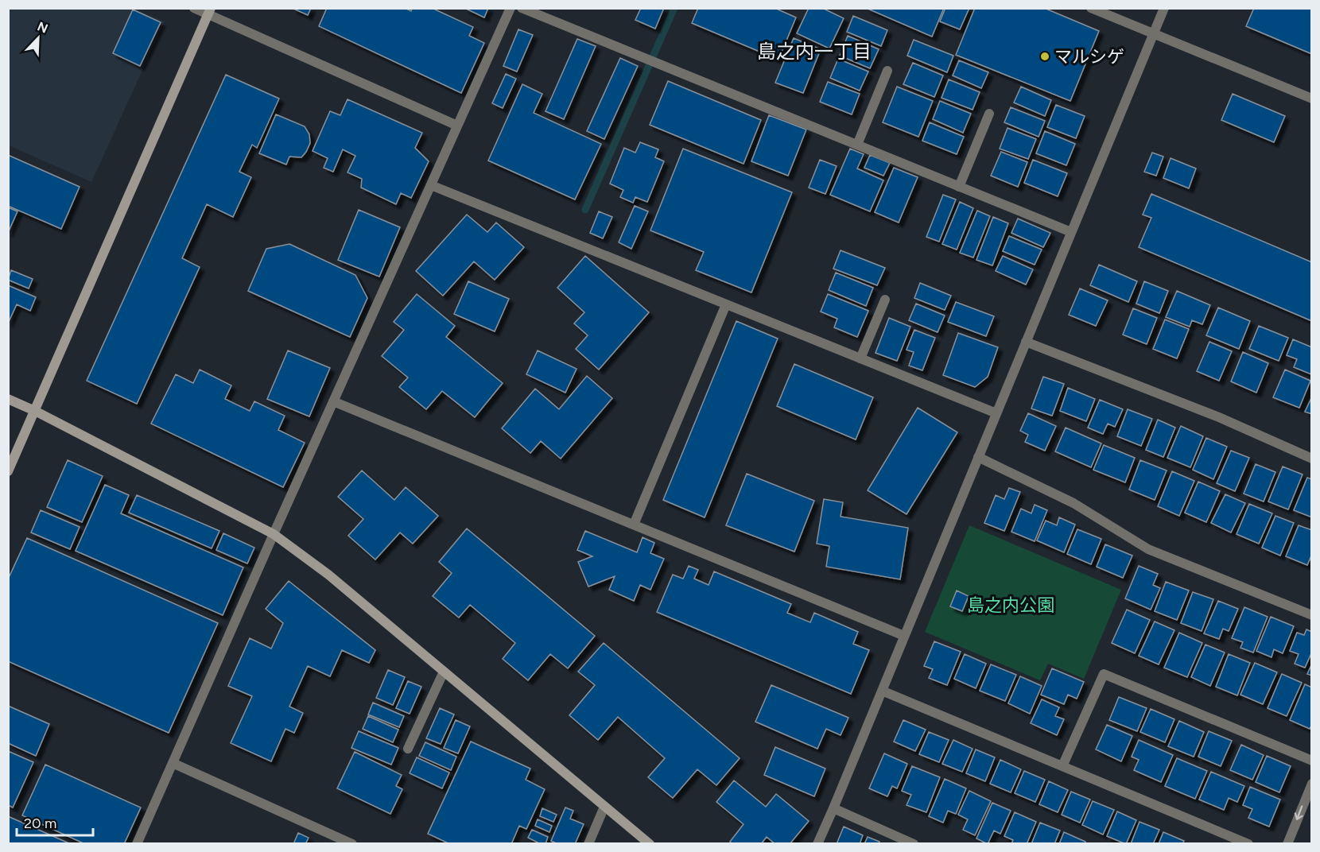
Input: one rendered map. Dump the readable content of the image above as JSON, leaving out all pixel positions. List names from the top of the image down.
{
  "districts": ["島之内一丁目"],
  "parks": ["島之内公園"],
  "places": ["マルシゲ"],
  "scale_bar": "20 m",
  "north": "top right"
}
